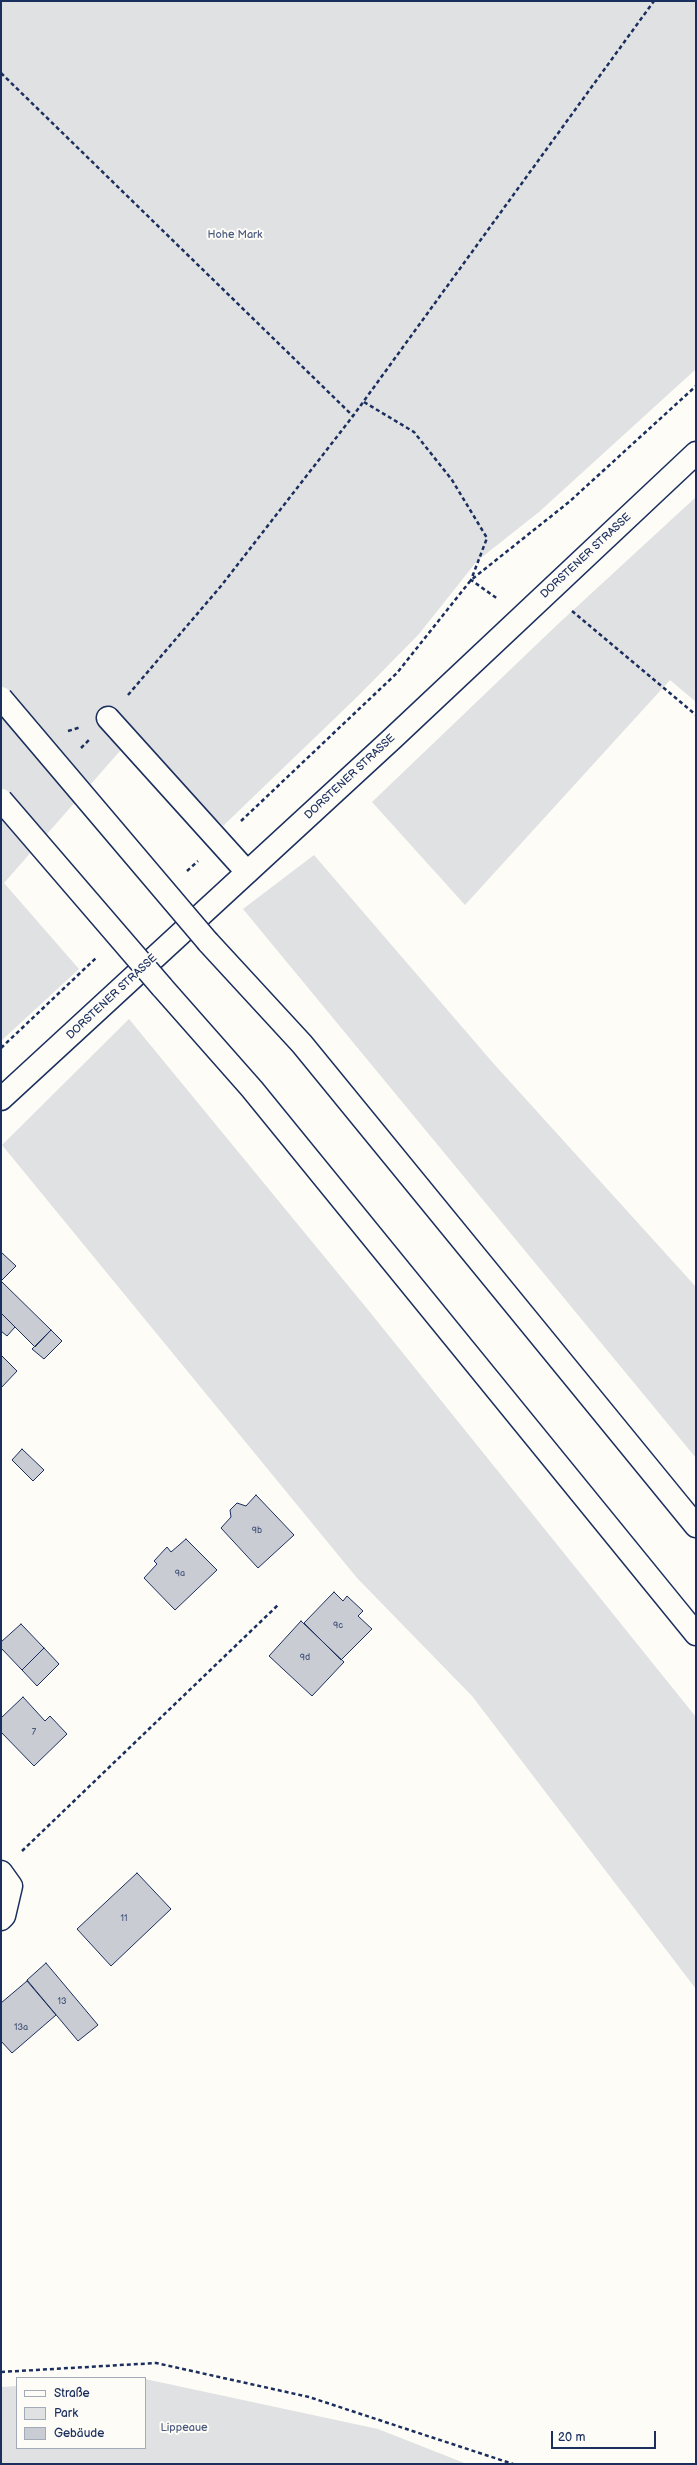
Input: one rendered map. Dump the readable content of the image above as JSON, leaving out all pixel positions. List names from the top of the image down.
{
  "streets": {
    "main road": ["DORSTENER STRASSE"]
  },
  "parks": ["Hohe Mark", "Lippeaue"],
  "house_numbers": [
    "9b",
    "9a",
    "9c",
    "9d",
    "7",
    "11",
    "13",
    "13a"
  ],
  "legend": ["Straße", "Park", "Gebäude"],
  "scale_bar": "20 m"
}
